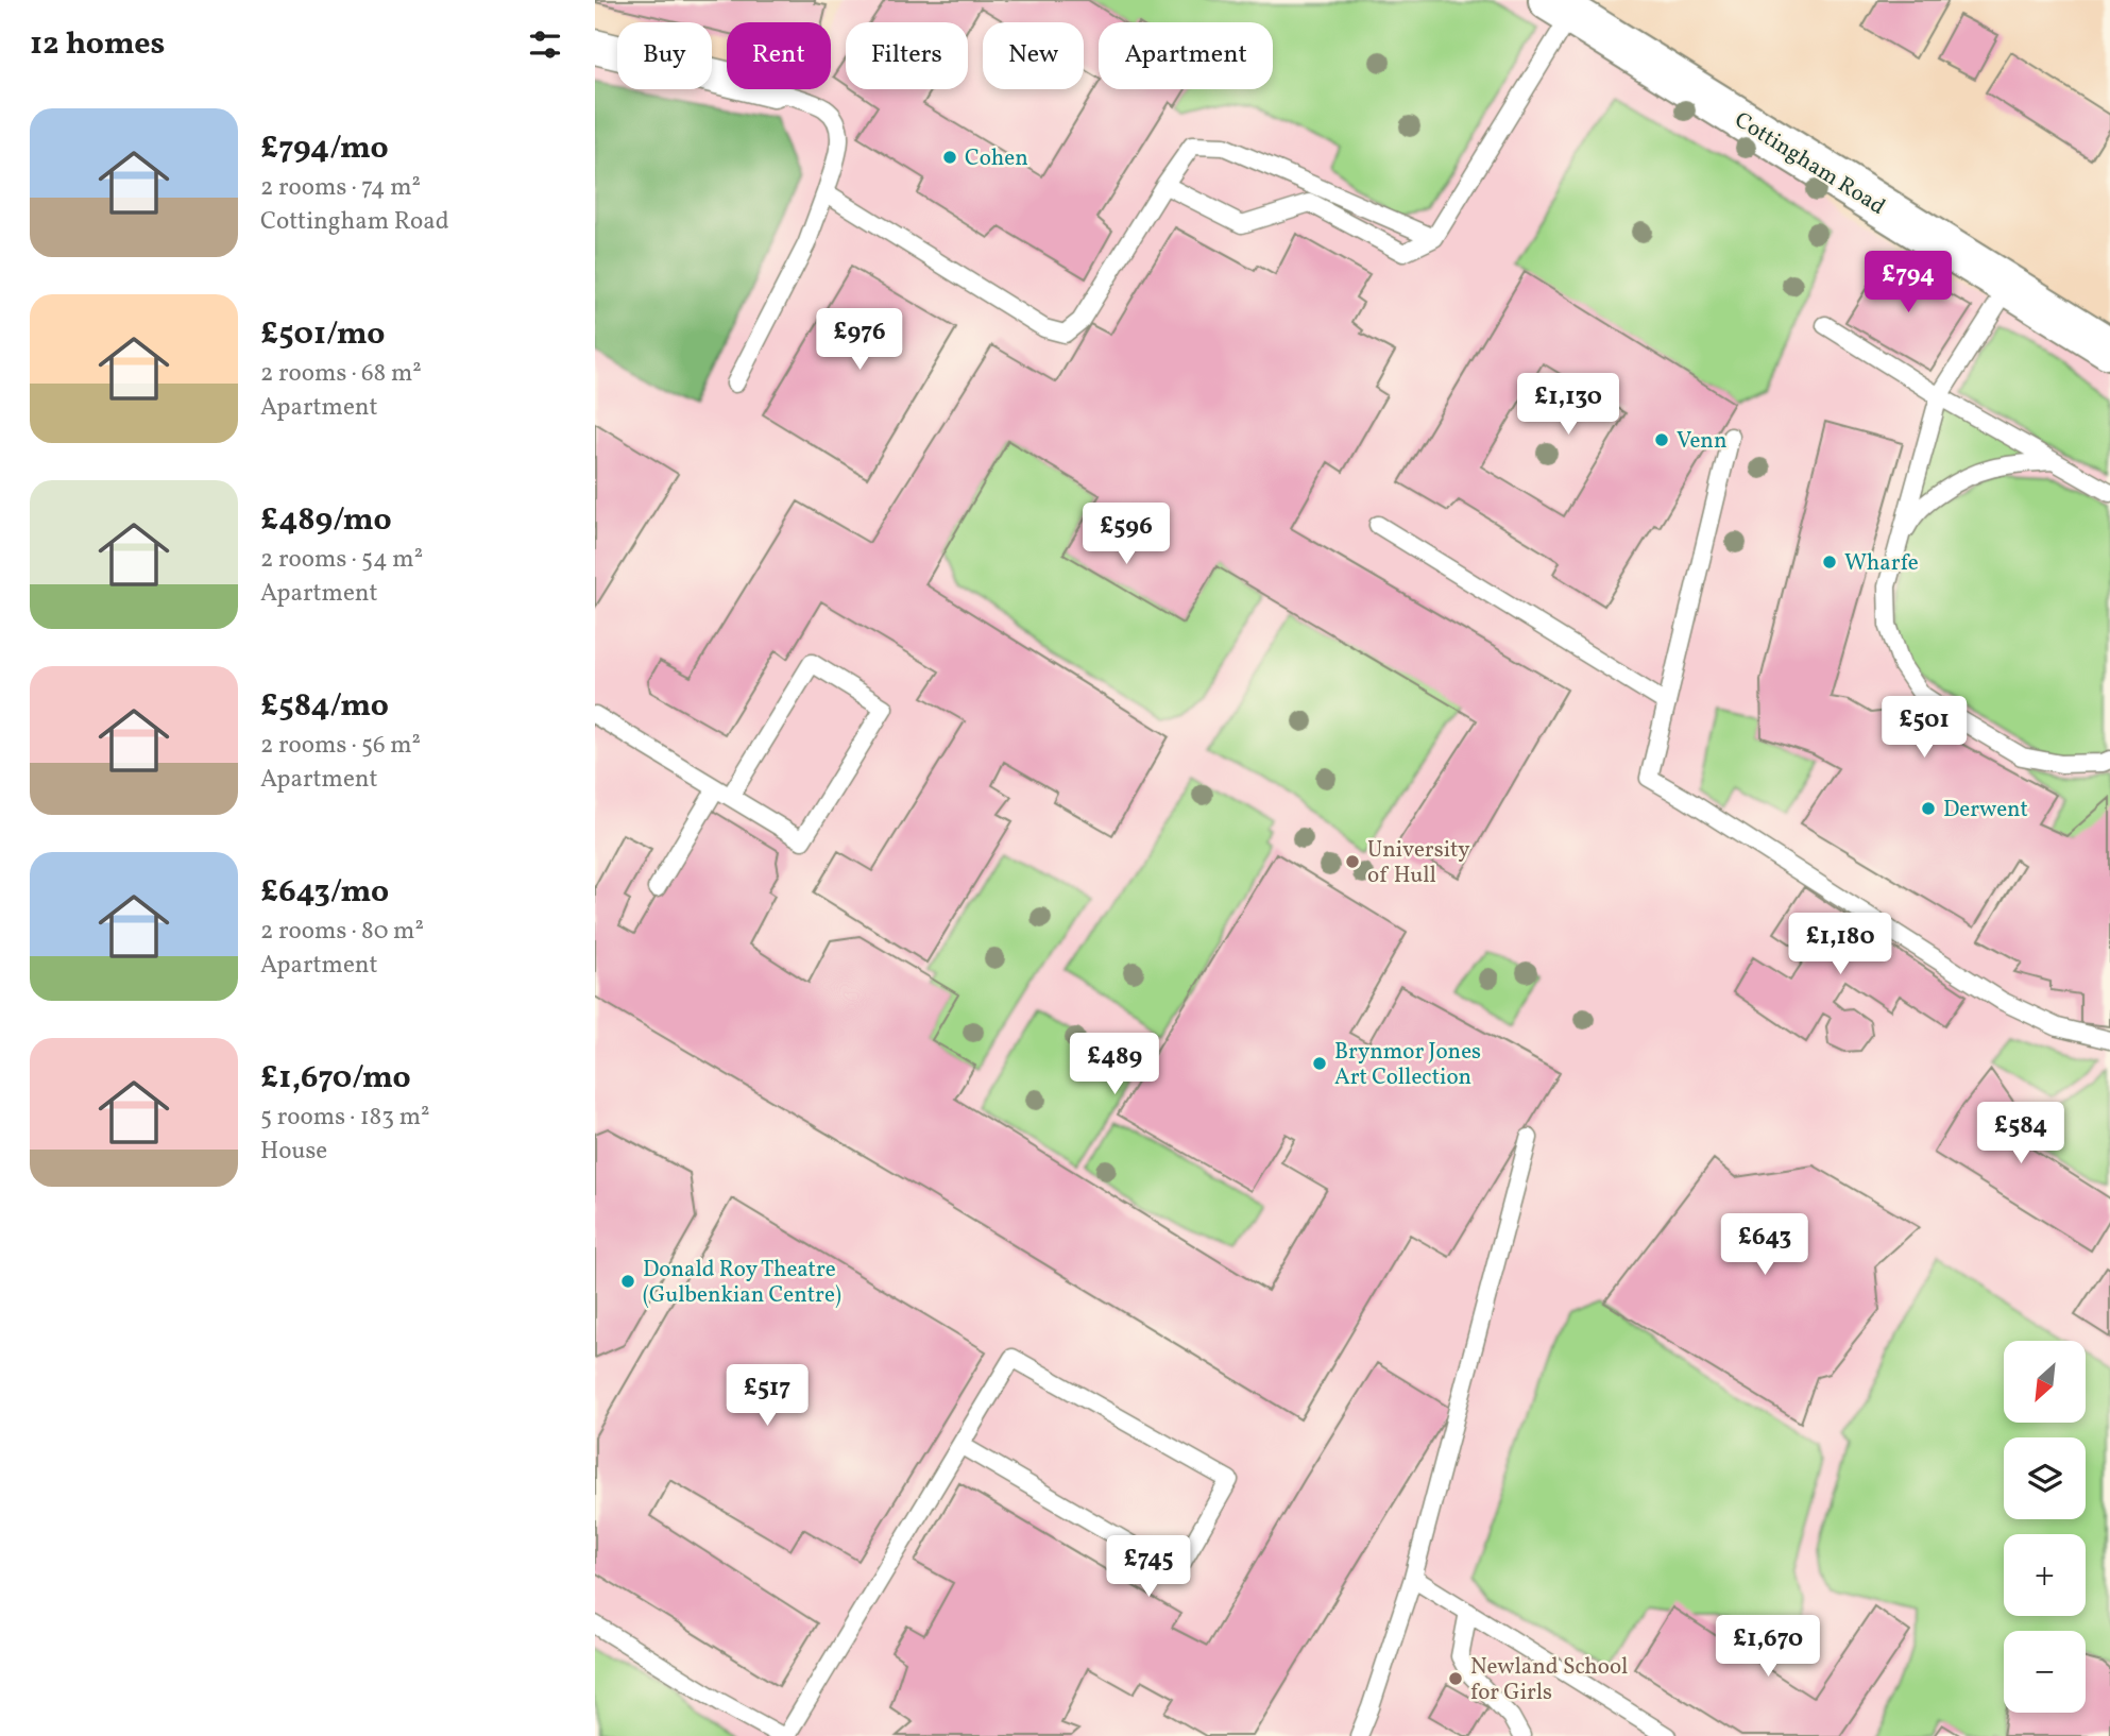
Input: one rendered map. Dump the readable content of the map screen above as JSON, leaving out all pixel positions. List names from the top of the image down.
{
  "streets": {
    "main road": ["Cottingham Road"]
  },
  "places": [
    "Cohen",
    "Venn",
    "Wharfe",
    "Derwent",
    "University of Hull",
    "Brynmor Jones Art Collection",
    "Donald Roy Theatre (Gulbenkian Centre)",
    "Newland School for Girls"
  ],
  "north": "bottom left",
  "page": {
    "heading": "12 homes",
    "chip": [
      "Buy",
      "Rent",
      "Filters",
      "New",
      "Apartment"
    ],
    "list": [
      {
        "name": "£794/mo",
        "note": "2 rooms · 74 m² · Cottingham Road"
      },
      {
        "name": "£501/mo",
        "note": "2 rooms · 68 m² · Apartment"
      },
      {
        "name": "£489/mo",
        "note": "2 rooms · 54 m² · Apartment"
      },
      {
        "name": "£584/mo",
        "note": "2 rooms · 56 m² · Apartment"
      },
      {
        "name": "£643/mo",
        "note": "2 rooms · 80 m² · Apartment"
      },
      {
        "name": "£1,670/mo",
        "note": "5 rooms · 183 m² · House"
      }
    ],
    "price": [
      "£794",
      "£976",
      "£1,130",
      "£596",
      "£501",
      "£1,180",
      "£489",
      "£584",
      "£643",
      "£517",
      "£745",
      "£1,670"
    ],
    "map_buttons": ["+", "−"]
  }
}
